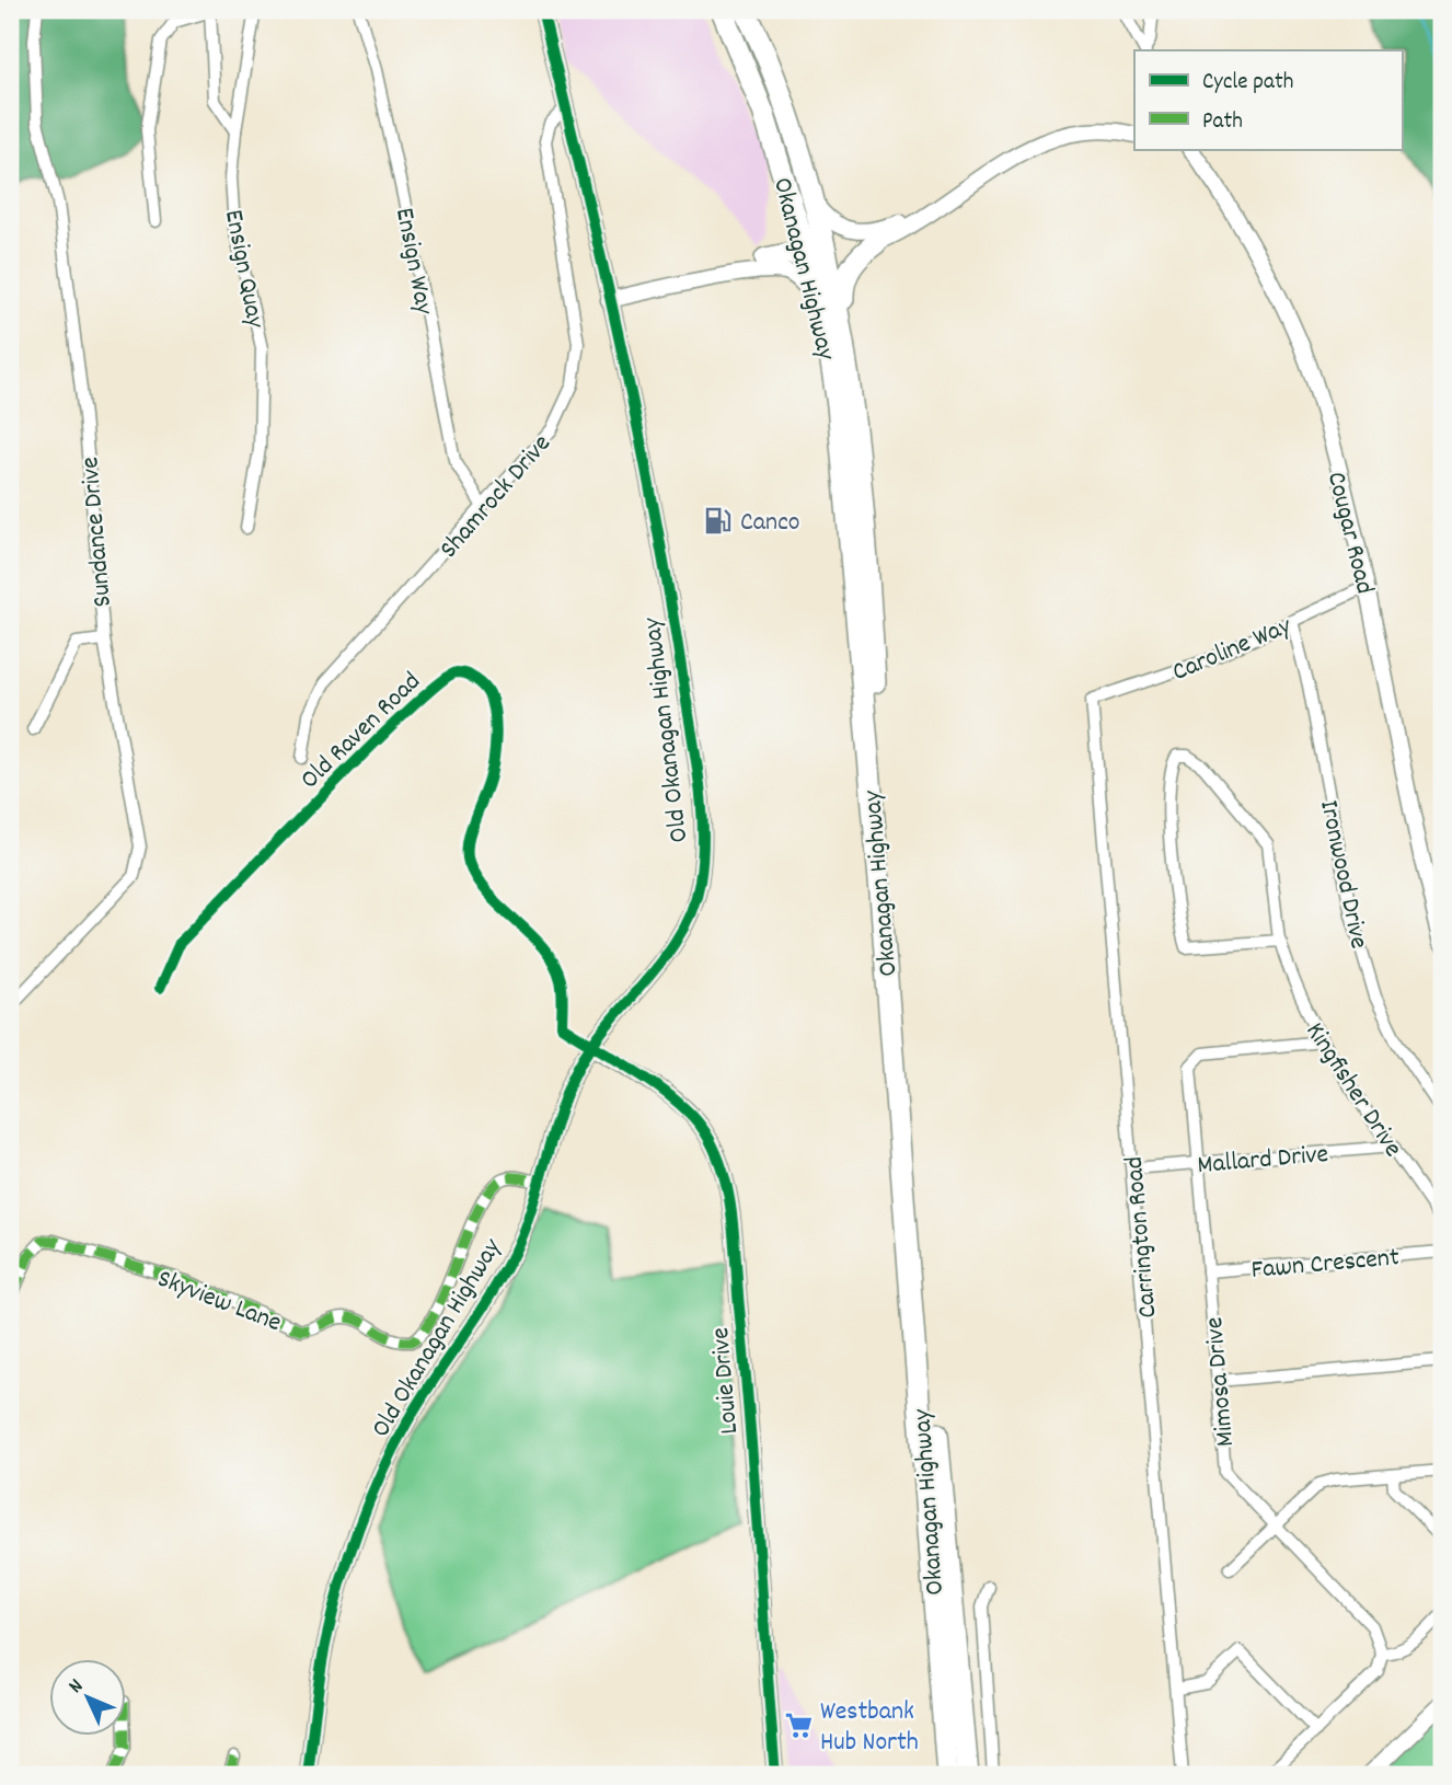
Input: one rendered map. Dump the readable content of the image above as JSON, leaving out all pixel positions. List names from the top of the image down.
{
  "streets": {
    "highway": ["Okanagan Highway"],
    "street": [
      "Ensign Way",
      "Ensign Quay",
      "Shamrock Drive",
      "Sundance Drive",
      "Cougar Road",
      "Caroline Way",
      "Old Raven Road",
      "Old Okanagan Highway",
      "Ironwood Drive",
      "Kingfisher Drive",
      "Mallard Drive",
      "Carrington Road",
      "Fawn Crescent",
      "Skyview Lane",
      "Louie Drive",
      "Mimosa Drive"
    ]
  },
  "crossings": [
    ["Ensign Way", "Shamrock Drive"],
    ["Shamrock Drive", "Old Okanagan Highway"],
    ["Cougar Road", "Caroline Way"],
    ["Caroline Way", "Ironwood Drive"],
    ["Caroline Way", "Carrington Road"],
    ["Old Raven Road", "Old Okanagan Highway"],
    ["Old Raven Road", "Louie Drive"],
    ["Old Okanagan Highway", "Skyview Lane"],
    ["Old Okanagan Highway", "Louie Drive"],
    ["Kingfisher Drive", "Mallard Drive"],
    ["Kingfisher Drive", "Mimosa Drive"],
    ["Mallard Drive", "Carrington Road"],
    ["Mallard Drive", "Mimosa Drive"],
    ["Fawn Crescent", "Mimosa Drive"]
  ],
  "places": {
    "fuel station": ["Canco"],
    "supermarket": ["Westbank Hub North"]
  },
  "legend": ["Cycle path", "Path"],
  "north": "top left"
}
